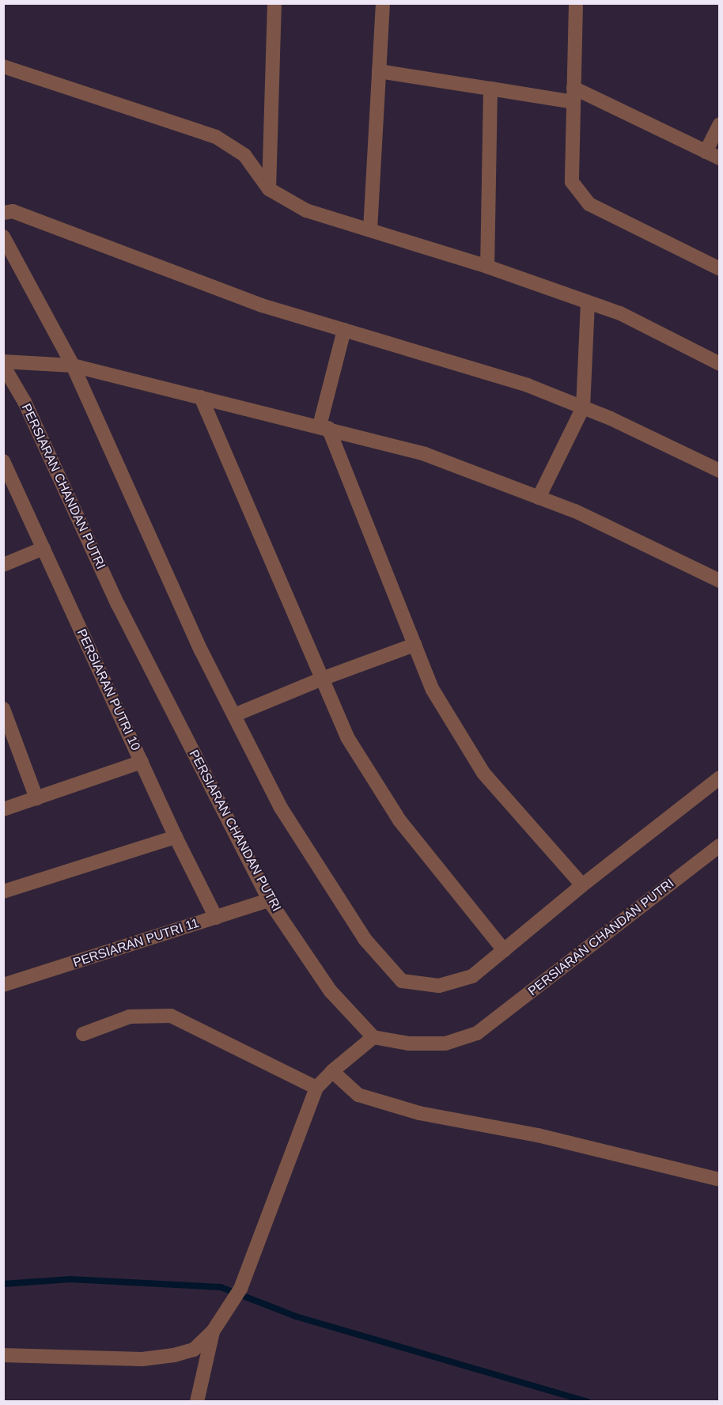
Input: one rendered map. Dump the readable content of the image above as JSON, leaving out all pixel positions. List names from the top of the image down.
{
  "streets": {
    "street": ["PERSIARAN CHANDAN PUTRI", "PERSIARAN PUTRI 10", "PERSIARAN PUTRI 11"]
  },
  "crossings": [
    ["PERSIARAN CHANDAN PUTRI", "PERSIARAN PUTRI 11"],
    ["PERSIARAN PUTRI 10", "PERSIARAN PUTRI 11"]
  ]
}
